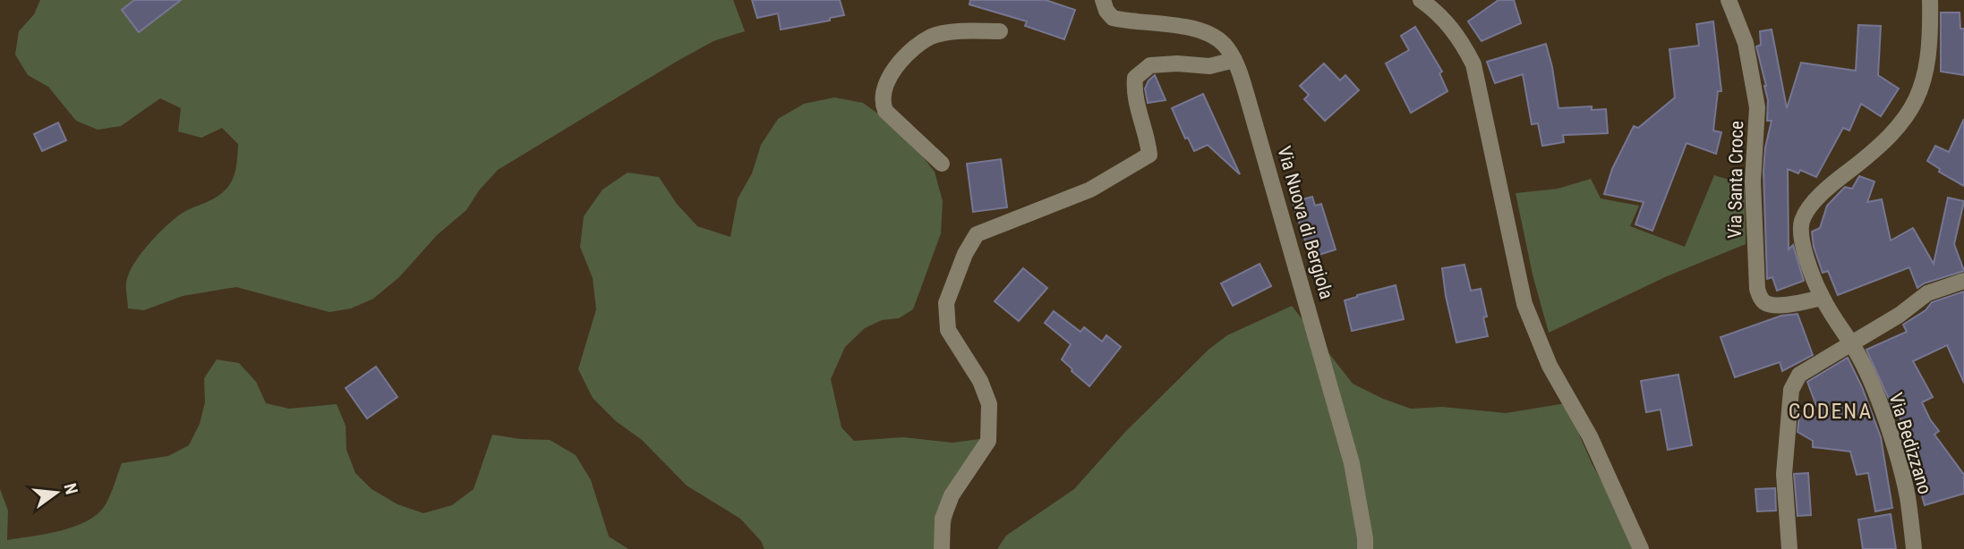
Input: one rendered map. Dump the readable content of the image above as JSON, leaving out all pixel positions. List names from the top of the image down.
{
  "streets": {
    "street": ["Via Santa Croce", "Via Nuova di Bergiola", "Via Bedizzano"]
  },
  "crossings": [
    ["Via Santa Croce", "Via Bedizzano"]
  ],
  "districts": ["CODENA"],
  "north": "right"
}
